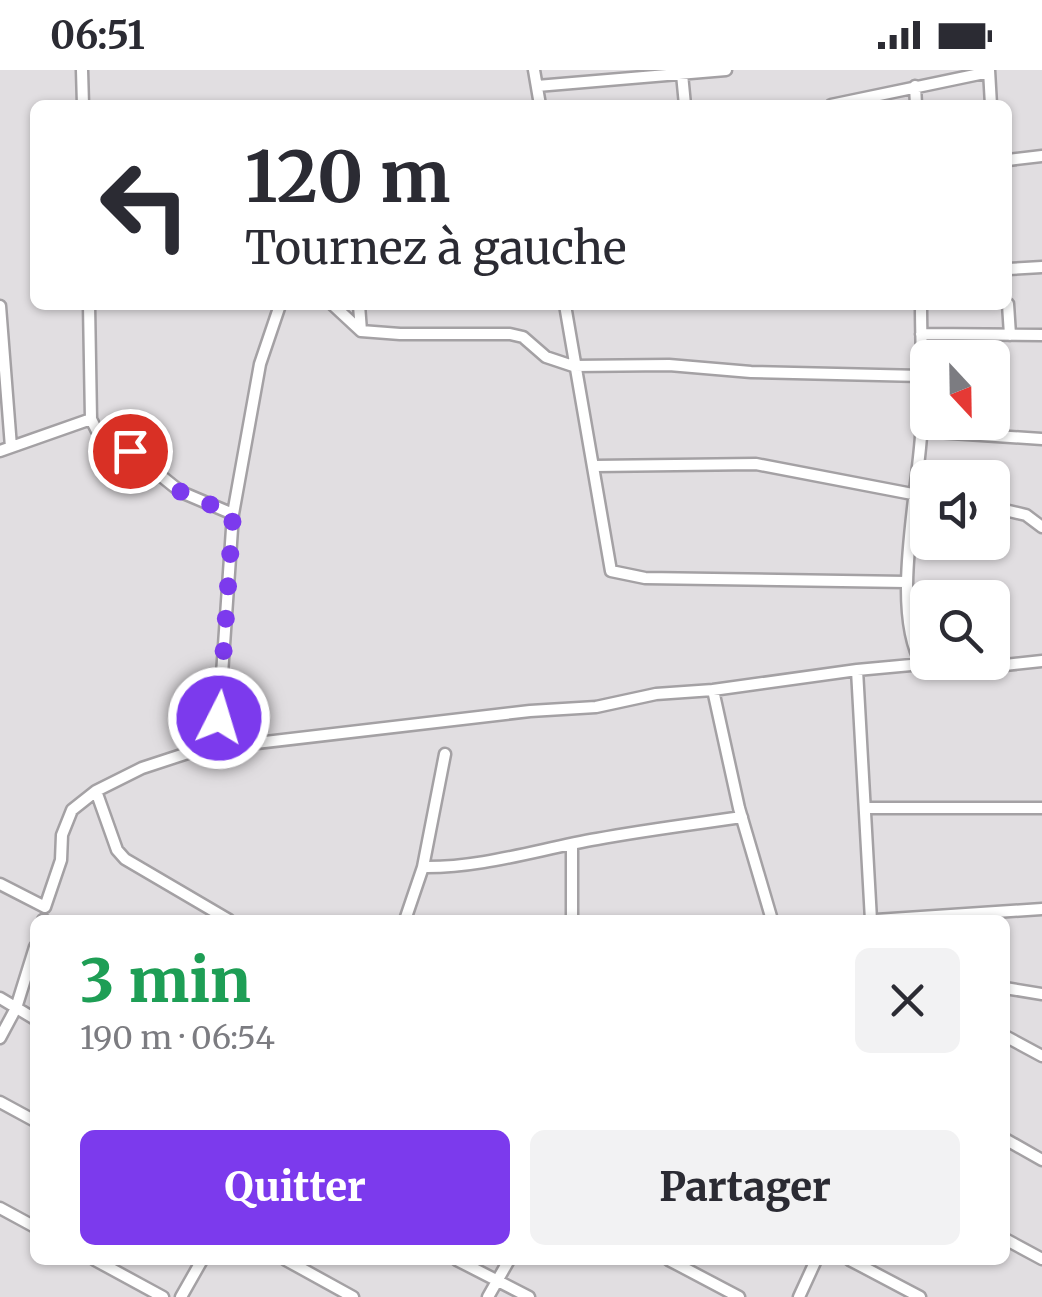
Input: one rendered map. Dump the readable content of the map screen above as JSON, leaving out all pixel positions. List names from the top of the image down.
{
  "north": "bottom",
  "page": {
    "status": "06:51",
    "turn": ["120 m", "Tournez à gauche"],
    "heading": ["3 min", "190 m · 06:54"],
    "buttons": ["Quitter", "Partager"]
  }
}
